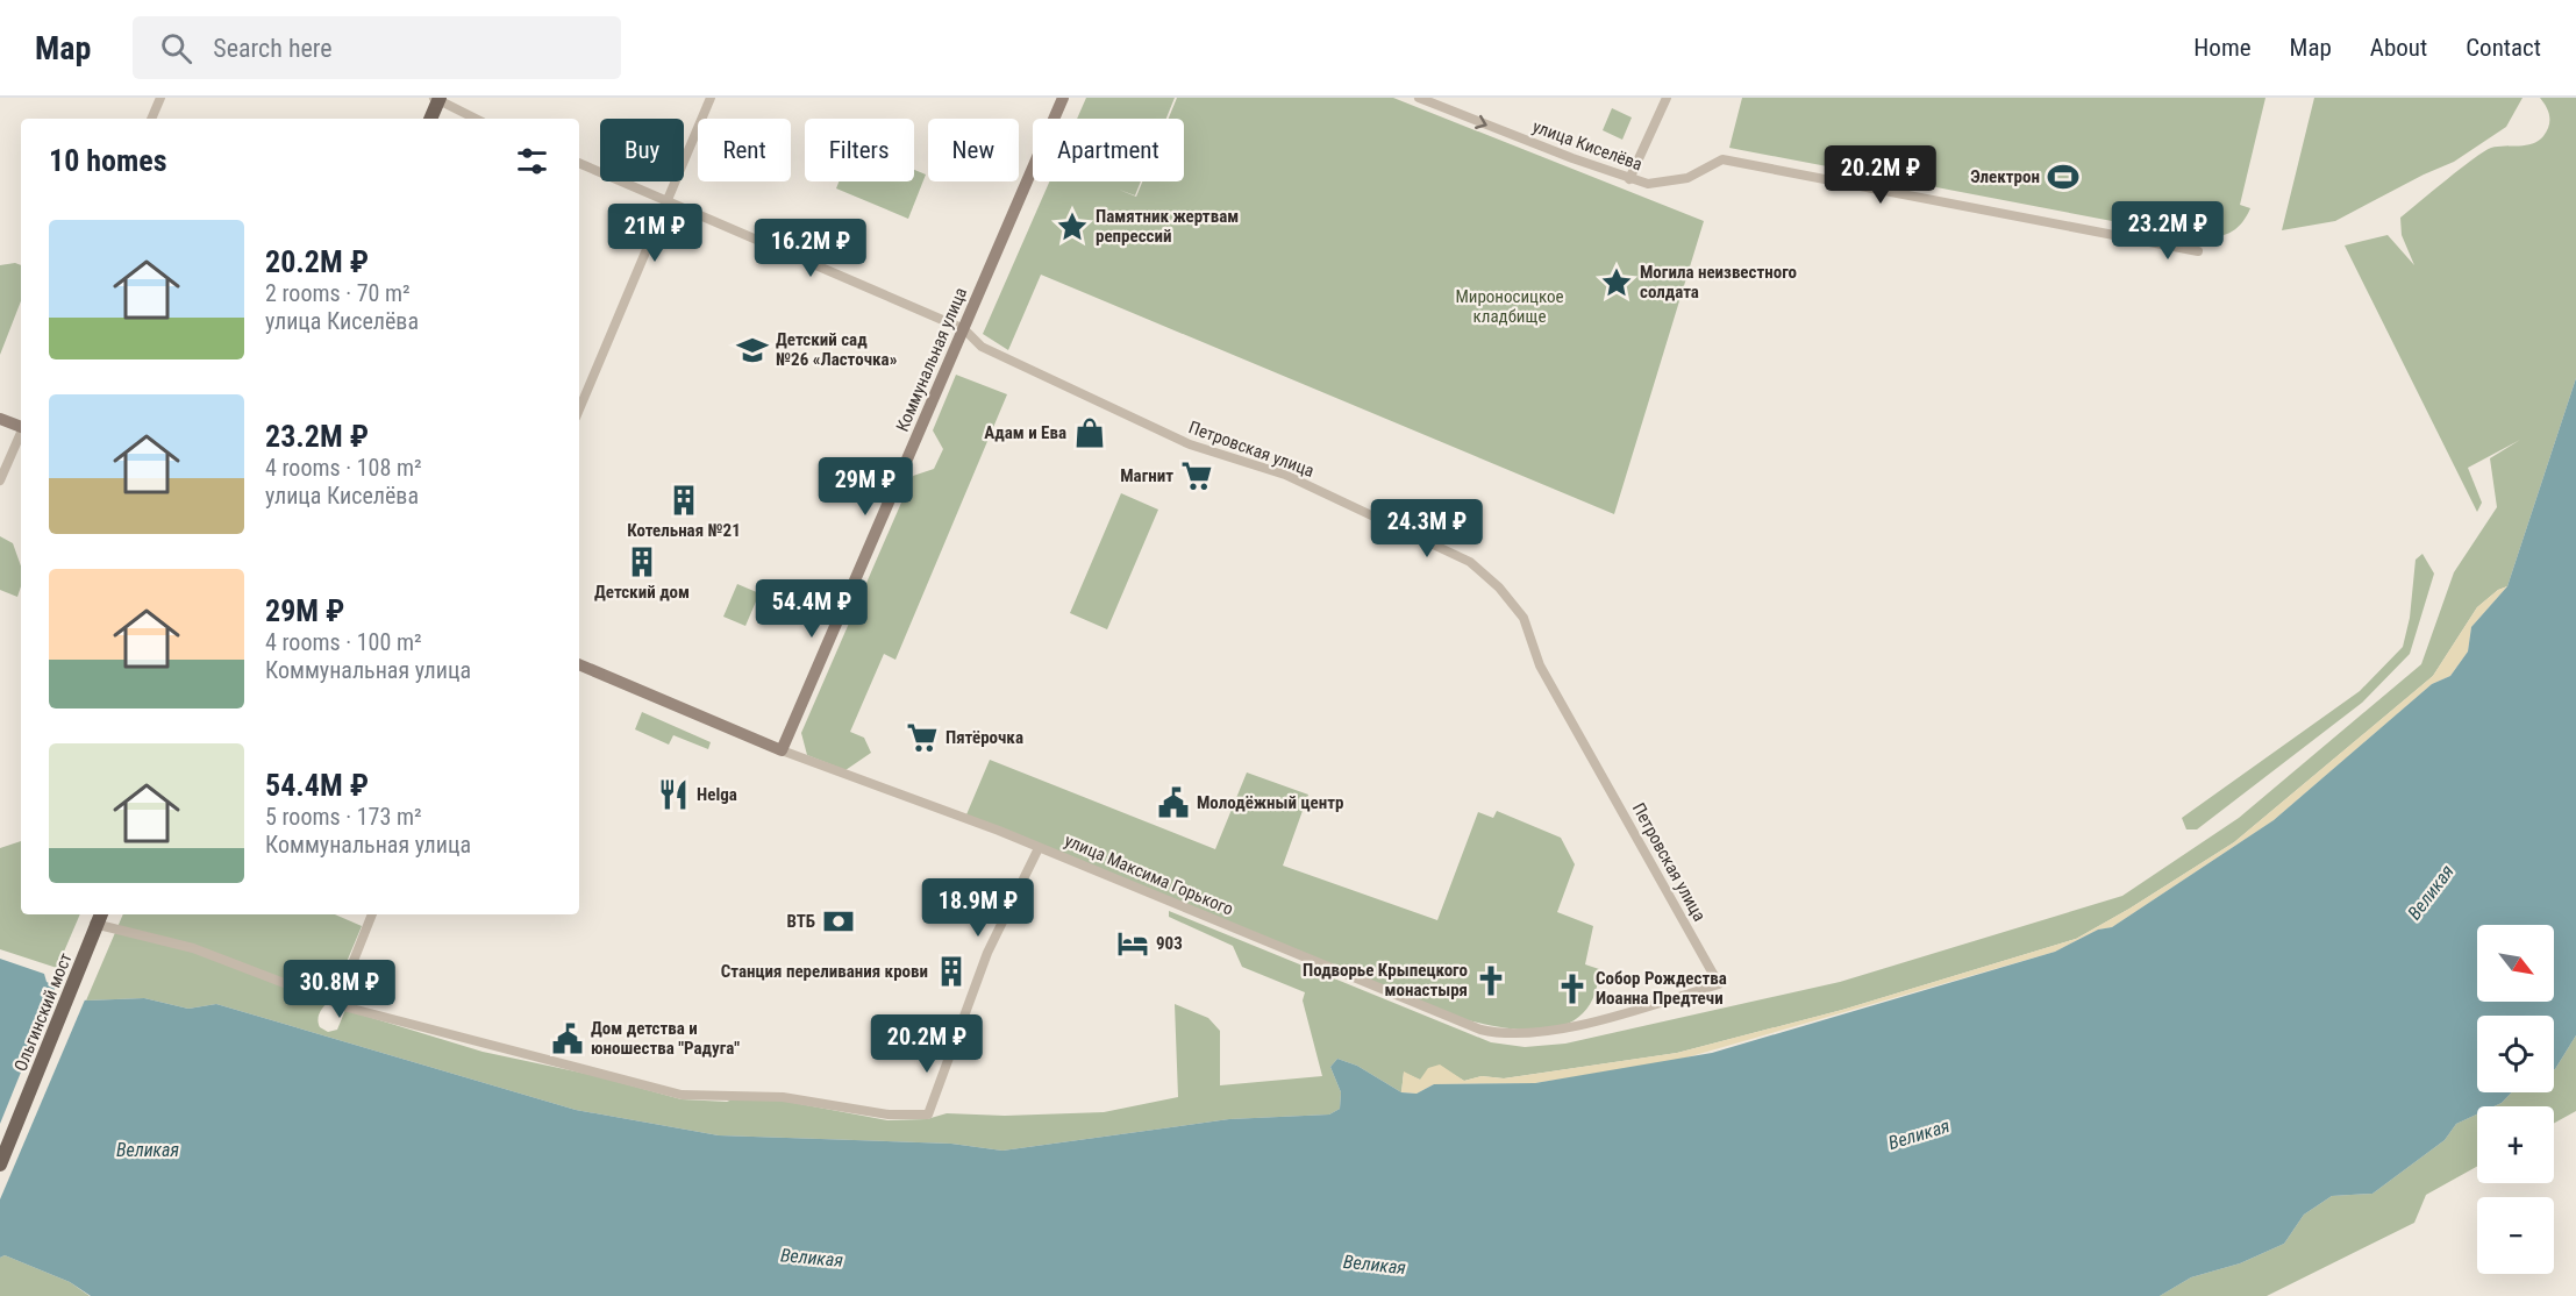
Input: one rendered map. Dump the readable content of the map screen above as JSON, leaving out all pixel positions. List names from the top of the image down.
{
  "streets": {
    "main road": ["Коммунальная улица", "улица Максима Горького", "Ольгинский мост"],
    "street": ["улица Киселёва", "Петровская улица"]
  },
  "crossings": [
    ["Коммунальная улица", "Петровская улица"],
    ["Коммунальная улица", "улица Максима Горького"],
    ["Петровская улица", "улица Максима Горького"]
  ],
  "water": ["Великая"],
  "parks": ["Мироносицкое кладбище"],
  "places": {
    "sports": ["Электрон"],
    "place": ["Памятник жертвам репрессий", "Могила неизвестного солдата"],
    "school or university": ["Детский сад №26 «Ласточка»"],
    "shop": ["Адам и Ева"],
    "supermarket": ["Магнит", "Пятёрочка"],
    "building": ["Котельная №21", "Детский дом", "Станция переливания крови"],
    "restaurant": ["Helga"],
    "public building": ["Молодёжный центр", "Дом детства и юношества \"Радуга\""],
    "bank": ["ВТБ"],
    "hotel": ["903"],
    "church": ["Подворье Крыпецкого монастыря", "Собор Рождества Иоанна Предтечи"]
  },
  "north": "bottom right",
  "page": {
    "header": "Map",
    "search": "Search here",
    "nav": [
      "Home",
      "Map",
      "About",
      "Contact"
    ],
    "chip": [
      "Buy",
      "Rent",
      "Filters",
      "New",
      "Apartment"
    ],
    "heading": "10 homes",
    "price": [
      "20.2M ₽",
      "23.2M ₽",
      "21M ₽",
      "16.2M ₽",
      "29M ₽",
      "24.3M ₽",
      "54.4M ₽",
      "18.9M ₽",
      "30.8M ₽",
      "20.2M ₽"
    ],
    "list": [
      {
        "name": "20.2M ₽",
        "note": "2 rooms · 70 m² · улица Киселёва"
      },
      {
        "name": "23.2M ₽",
        "note": "4 rooms · 108 m² · улица Киселёва"
      },
      {
        "name": "29M ₽",
        "note": "4 rooms · 100 m² · Коммунальная улица"
      },
      {
        "name": "54.4M ₽",
        "note": "5 rooms · 173 m² · Коммунальная улица"
      }
    ],
    "map_buttons": ["+", "−"]
  }
}
